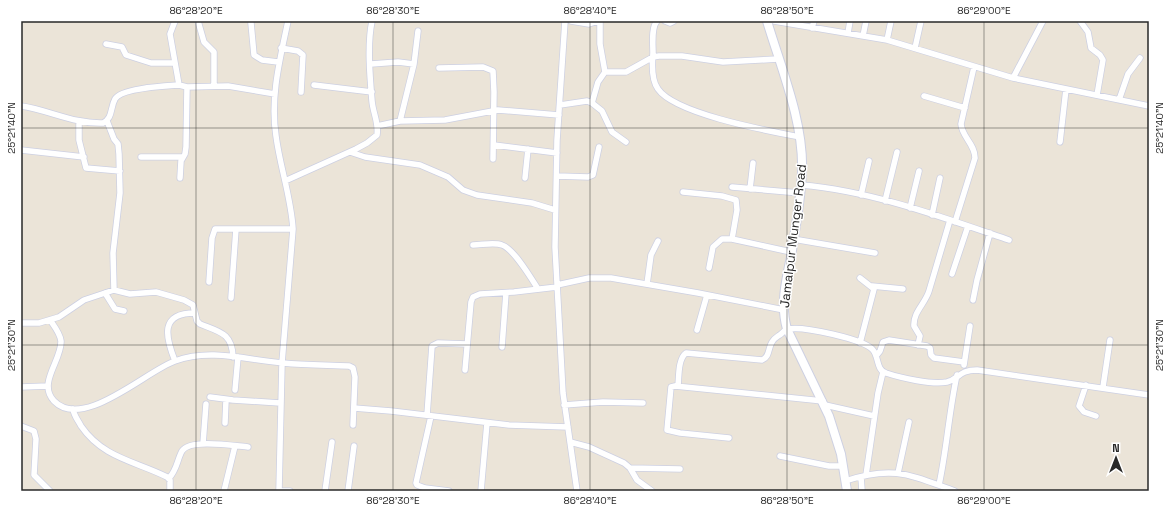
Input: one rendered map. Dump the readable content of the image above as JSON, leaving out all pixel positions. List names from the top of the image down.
{
  "streets": {
    "street": ["Jamalpur Munger Road"]
  },
  "north": "top",
  "coordinates": [
    "86°28'20\"E",
    "86°28'30\"E",
    "86°28'40\"E",
    "86°28'50\"E",
    "86°29'00\"E",
    "25°21'40\"N",
    "25°21'30\"N"
  ]
}
